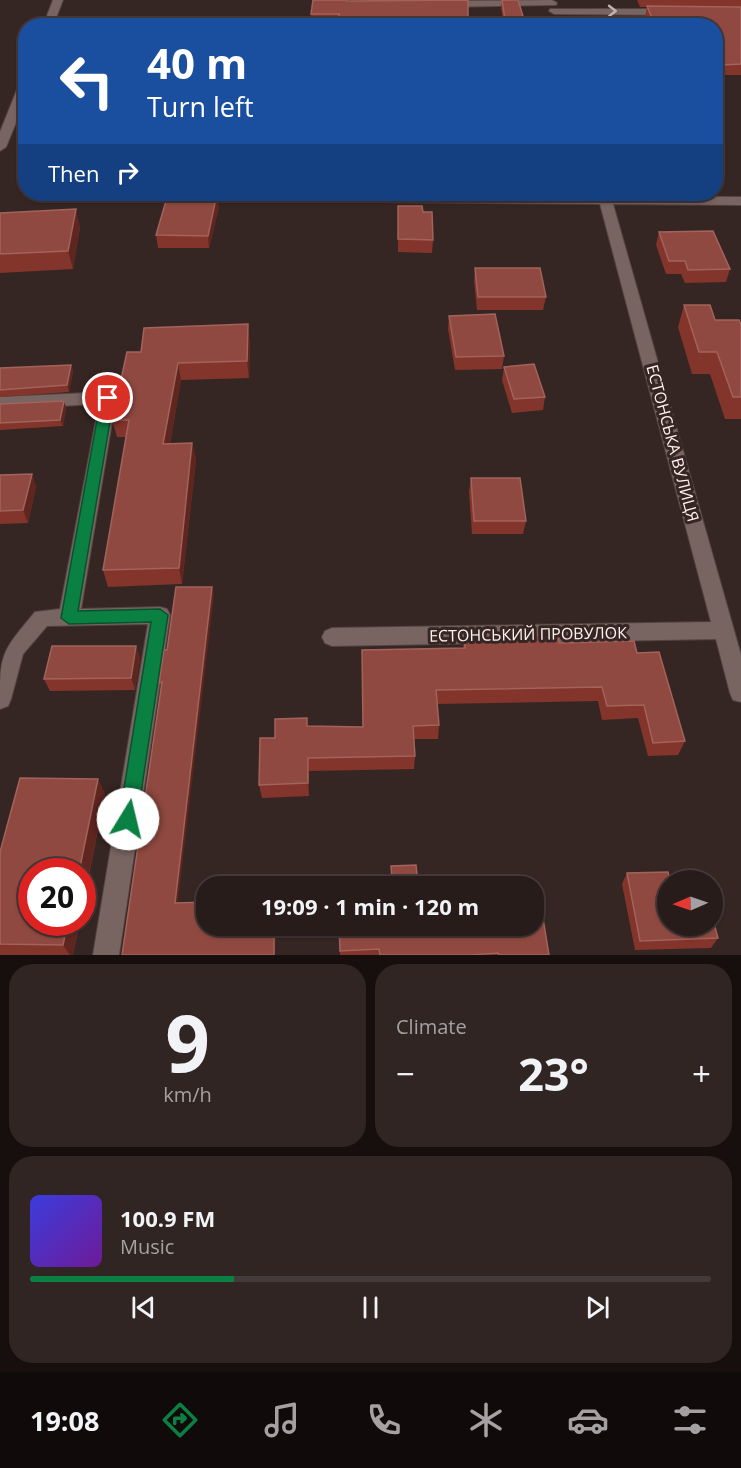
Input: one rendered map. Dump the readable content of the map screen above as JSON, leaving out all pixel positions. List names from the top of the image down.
{
  "streets": {
    "street": ["ЕСТОНСЬКА ВУЛИЦЯ", "ЕСТОНСЬКИЙ ПРОВУЛОК"]
  },
  "crossings": [
    ["ЕСТОНСЬКА ВУЛИЦЯ", "ЕСТОНСЬКИЙ ПРОВУЛОК"]
  ],
  "north": "left",
  "page": {
    "turn": ["40 m", "Turn left"],
    "then": "Then",
    "limit": "20",
    "trip": "19:09 · 1 min · 120 m",
    "tile": [
      ["9", "km/h"],
      "Climate"
    ],
    "heat": ["−", "23°", "+"],
    "song": ["100.9 FM", "Music"],
    "tabs": "19:08"
  }
}
